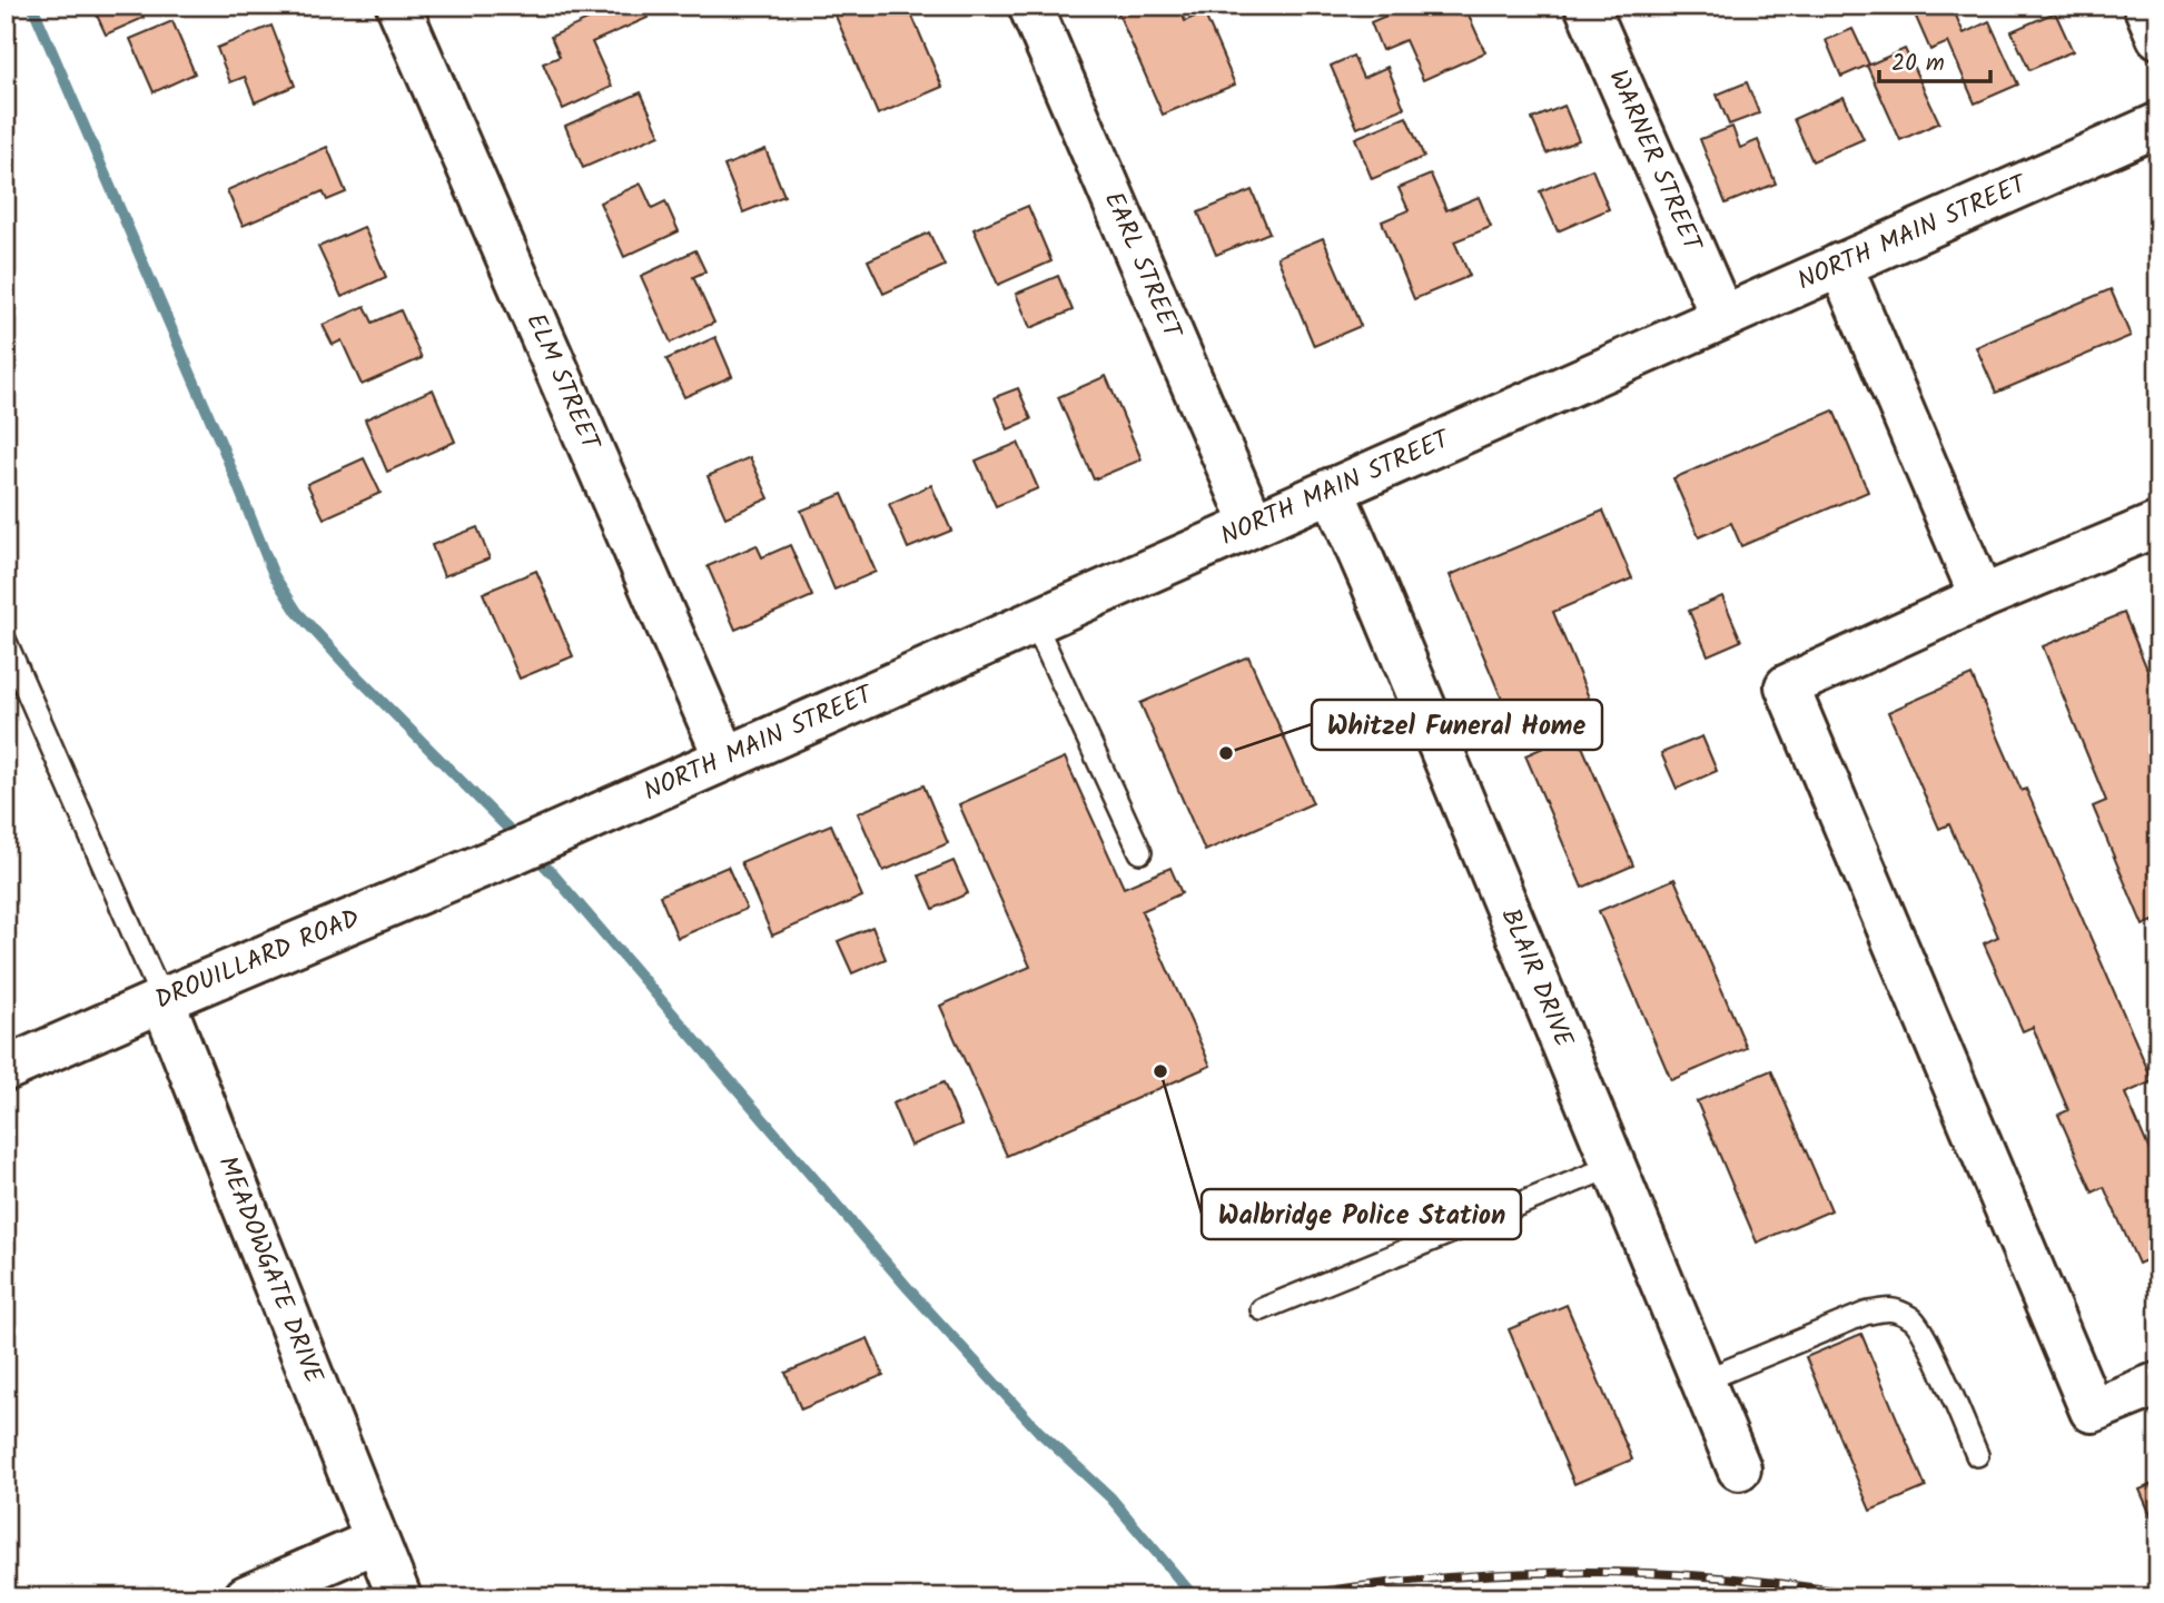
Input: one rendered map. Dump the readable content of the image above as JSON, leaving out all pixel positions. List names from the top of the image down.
{
  "streets": {
    "street": [
      "WARNER STREET",
      "NORTH MAIN STREET",
      "EARL STREET",
      "ELM STREET",
      "DROUILLARD ROAD",
      "BLAIR DRIVE",
      "MEADOWGATE DRIVE"
    ]
  },
  "crossings": [
    ["WARNER STREET", "NORTH MAIN STREET"],
    ["NORTH MAIN STREET", "EARL STREET"],
    ["NORTH MAIN STREET", "ELM STREET"],
    ["NORTH MAIN STREET", "DROUILLARD ROAD"],
    ["NORTH MAIN STREET", "BLAIR DRIVE"],
    ["DROUILLARD ROAD", "MEADOWGATE DRIVE"]
  ],
  "places": ["Whitzel Funeral Home", "Walbridge Police Station"],
  "scale_bar": "20 m"
}
